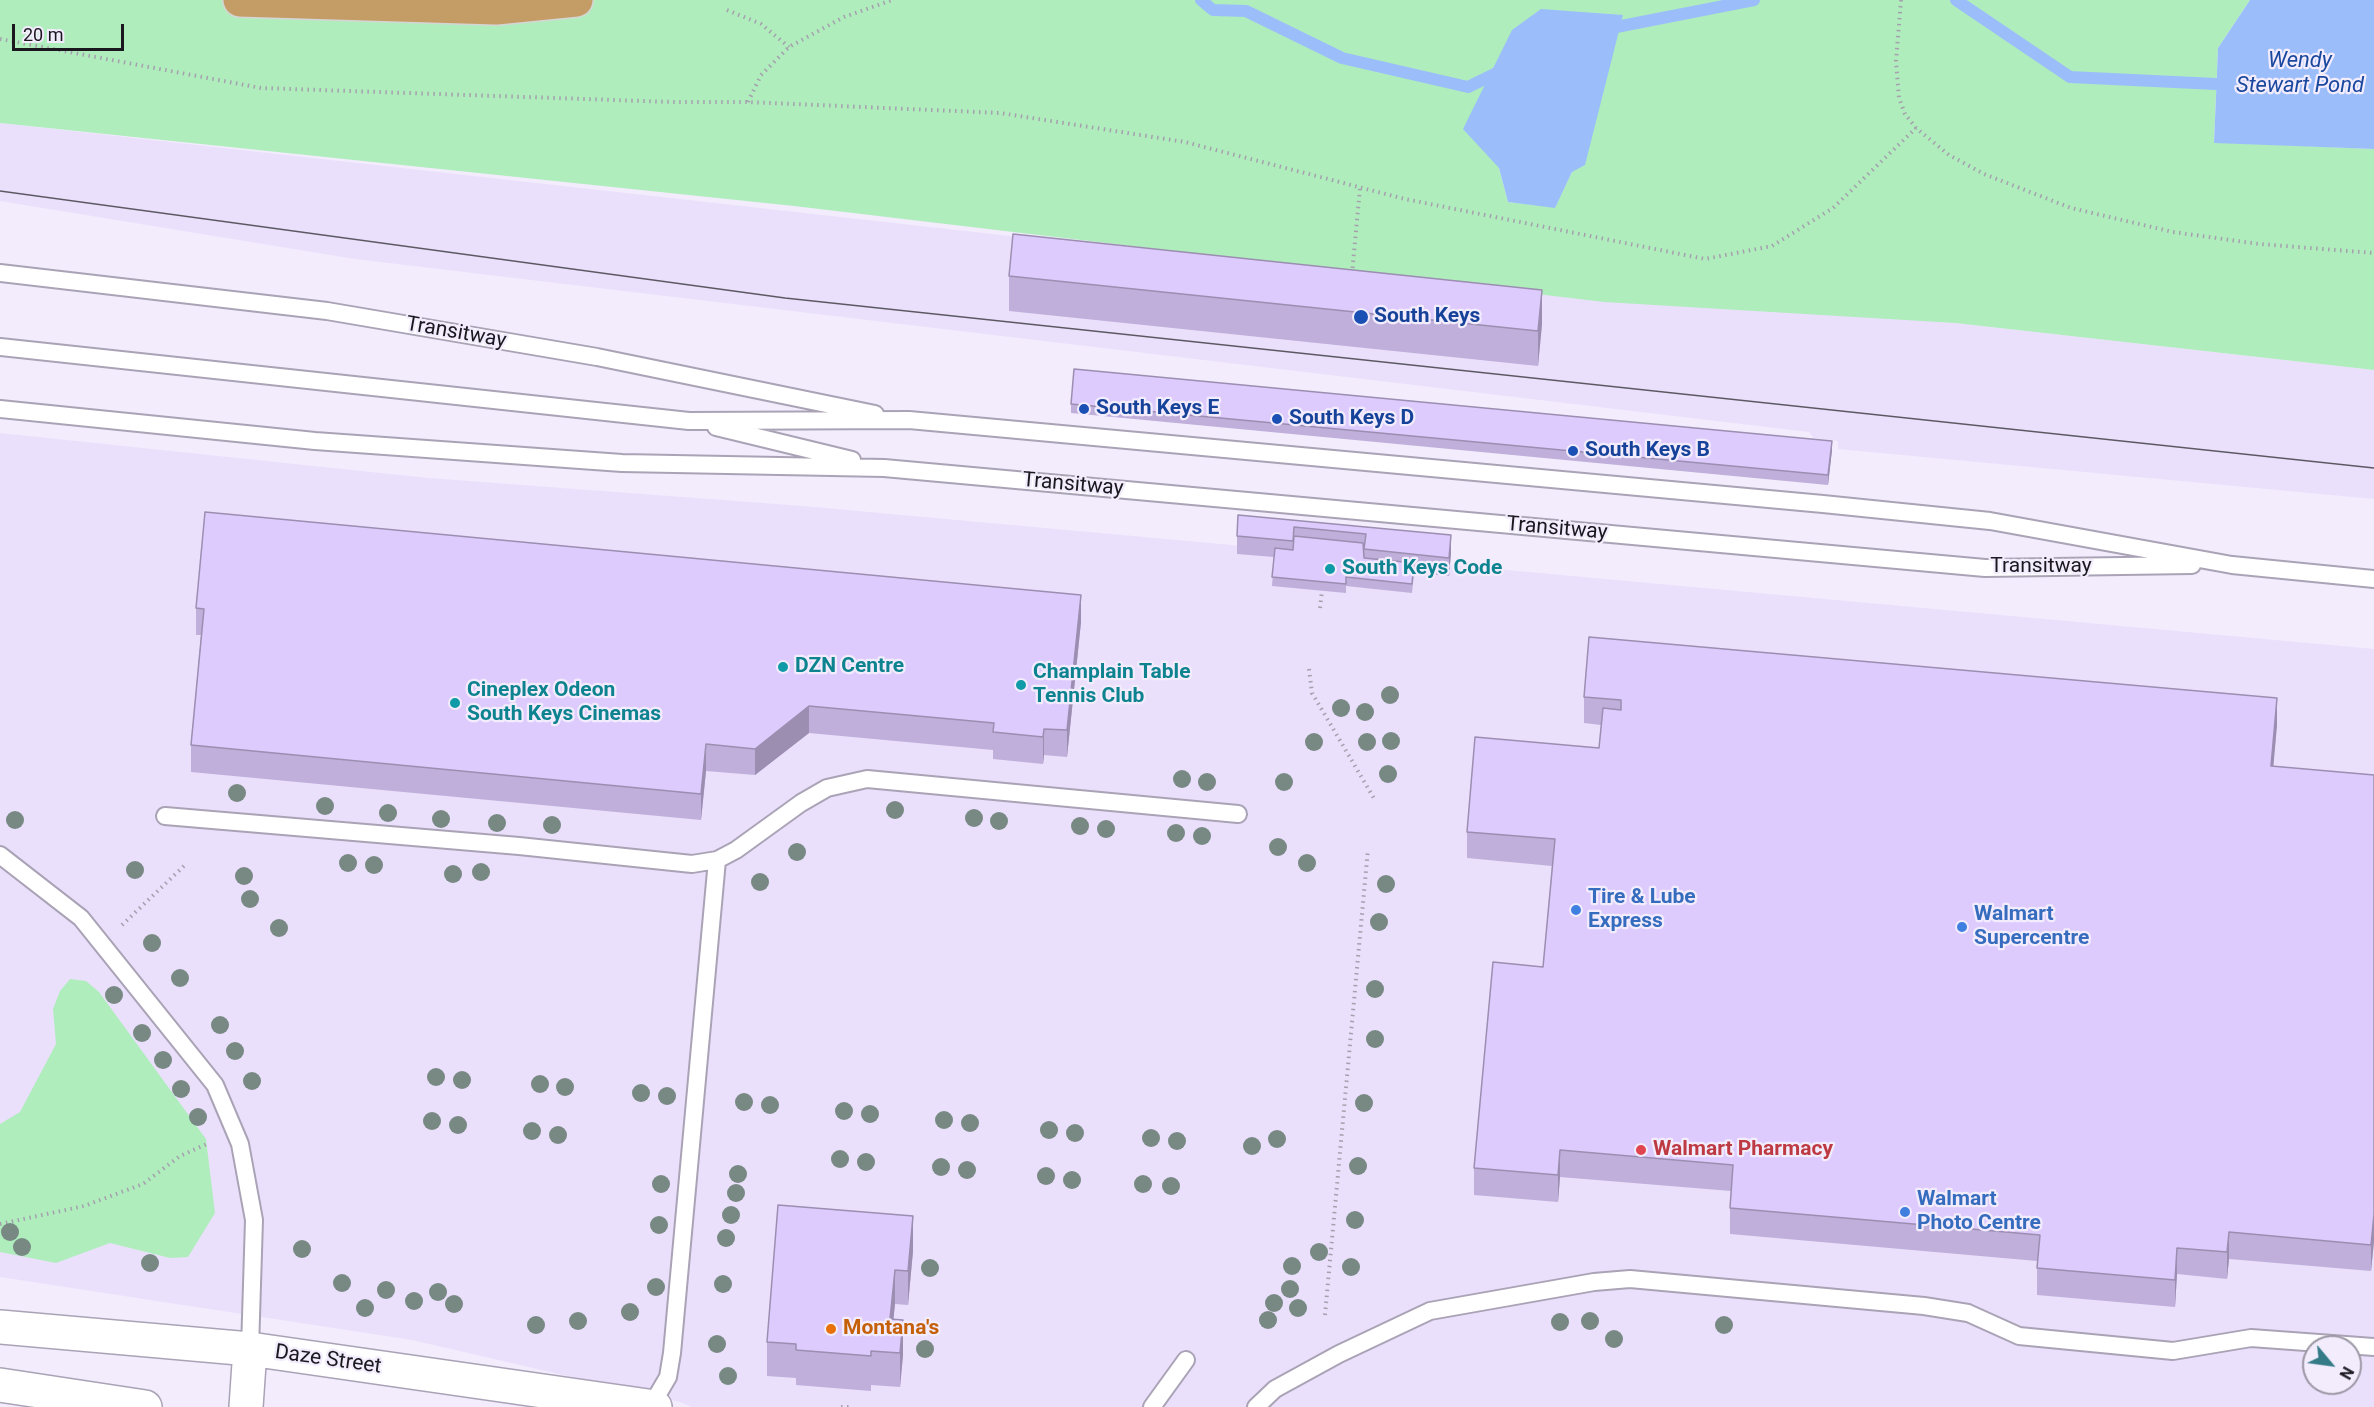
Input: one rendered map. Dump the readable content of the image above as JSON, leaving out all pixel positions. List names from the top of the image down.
{
  "streets": {
    "street": ["Daze Street"],
    "lane": ["Transitway"]
  },
  "water": ["Wendy Stewart Pond"],
  "places": [
    "South Keys",
    "South Keys E",
    "South Keys D",
    "South Keys B",
    "South Keys Code",
    "DZN Centre",
    "Champlain Table Tennis Club",
    "Cineplex Odeon South Keys Cinemas",
    "Tire & Lube Express",
    "Walmart Supercentre",
    "Walmart Pharmacy",
    "Walmart Photo Centre",
    "Montana's"
  ],
  "scale_bar": "20 m",
  "north": "bottom right"
}
